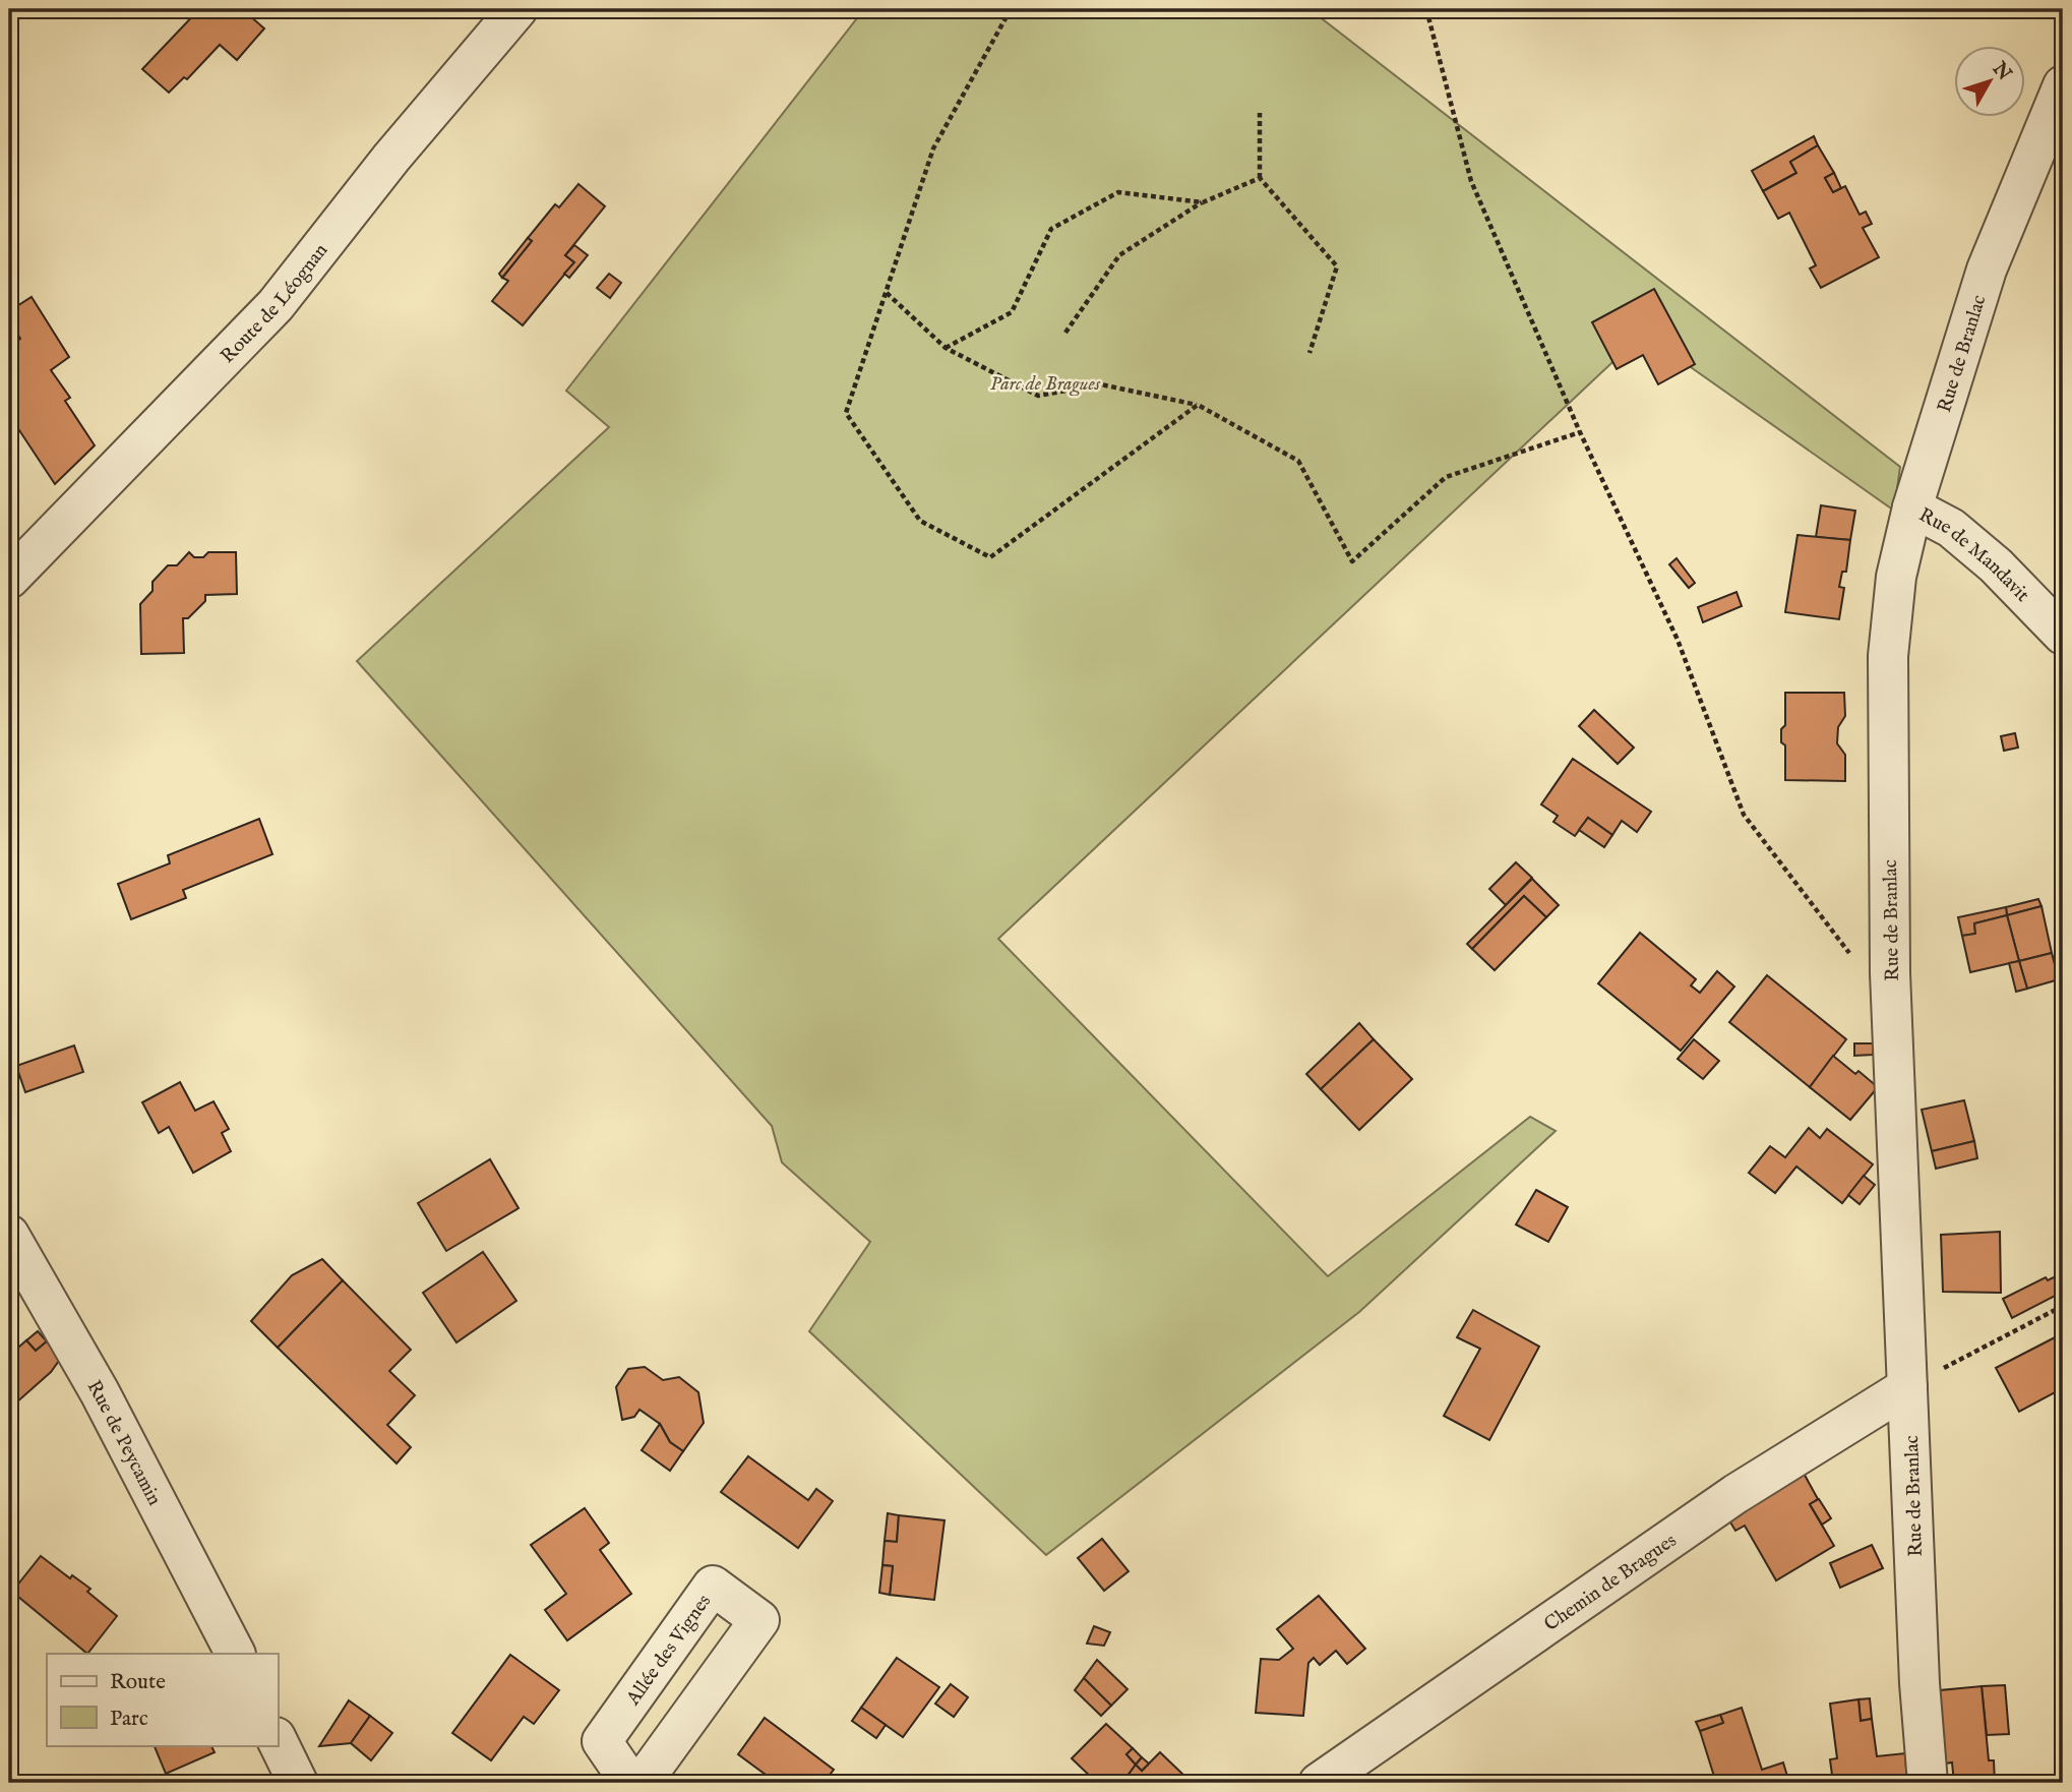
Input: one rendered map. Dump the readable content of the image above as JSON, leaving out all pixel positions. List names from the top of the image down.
{
  "streets": {
    "street": [
      "Route de Léognan",
      "Rue de Branlac",
      "Rue de Mandavit",
      "Rue de Peycamin",
      "Chemin de Bragues",
      "Allée des Vignes"
    ]
  },
  "crossings": [
    ["Rue de Branlac", "Rue de Mandavit"],
    ["Rue de Branlac", "Chemin de Bragues"]
  ],
  "parks": ["Parc de Bragues"],
  "legend": ["Route", "Parc"],
  "north": "top right"
}
